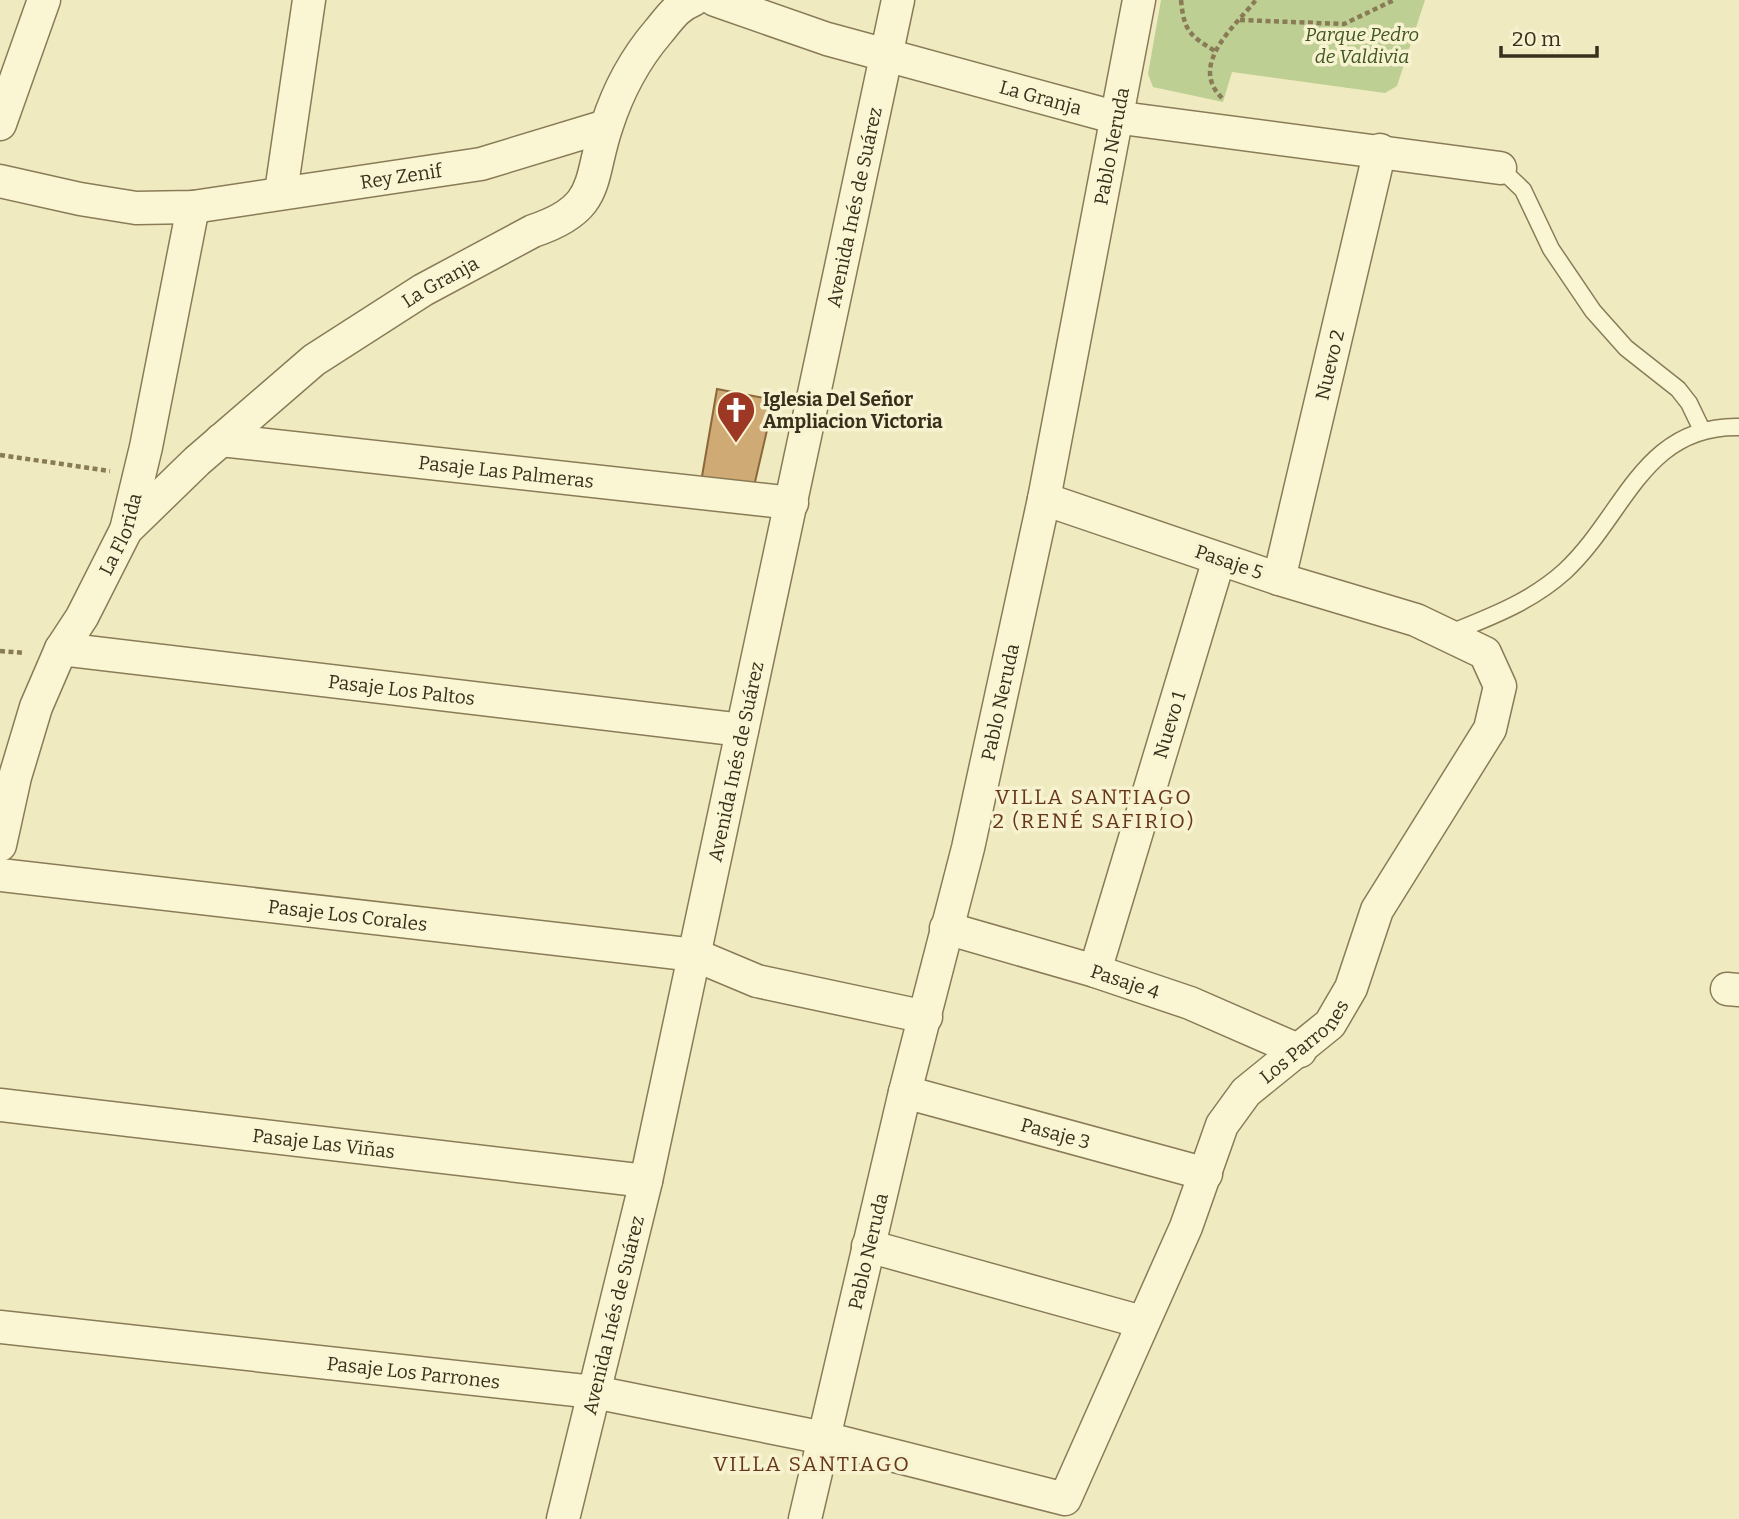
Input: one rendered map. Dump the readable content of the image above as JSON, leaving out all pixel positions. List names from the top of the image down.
{
  "streets": {
    "street": [
      "La Granja",
      "Pablo Neruda",
      "Rey Zenif",
      "Avenida Inés de Suárez",
      "Nuevo 2",
      "Pasaje Las Palmeras",
      "La Florida",
      "Pasaje 5",
      "Pasaje Los Paltos",
      "Nuevo 1",
      "Pasaje Los Corales",
      "Pasaje 4",
      "Los Parrones",
      "Pasaje 3",
      "Pasaje Las Viñas",
      "Pasaje Los Parrones"
    ]
  },
  "crossings": [
    ["La Granja", "Pablo Neruda"],
    ["La Granja", "Rey Zenif"],
    ["La Granja", "Avenida Inés de Suárez"],
    ["La Granja", "Nuevo 2"],
    ["La Granja", "Pasaje Las Palmeras"],
    ["La Granja", "La Florida"],
    ["Pablo Neruda", "Pasaje 5"],
    ["Pablo Neruda", "Pasaje Los Corales"],
    ["Pablo Neruda", "Pasaje 4"],
    ["Pablo Neruda", "Pasaje 3"],
    ["Pablo Neruda", "Pasaje Los Parrones"],
    ["Rey Zenif", "La Florida"],
    ["Avenida Inés de Suárez", "Pasaje Las Palmeras"],
    ["Avenida Inés de Suárez", "Pasaje Los Paltos"],
    ["Avenida Inés de Suárez", "Pasaje Los Corales"],
    ["Avenida Inés de Suárez", "Pasaje Las Viñas"],
    ["Avenida Inés de Suárez", "Pasaje Los Parrones"],
    ["Nuevo 2", "Pasaje 5"],
    ["La Florida", "Pasaje Los Paltos"],
    ["Pasaje 5", "Nuevo 1"],
    ["Pasaje 5", "Los Parrones"],
    ["Nuevo 1", "Pasaje 4"],
    ["Pasaje 4", "Los Parrones"],
    ["Los Parrones", "Pasaje 3"],
    ["Los Parrones", "Pasaje Los Parrones"]
  ],
  "districts": ["VILLA SANTIAGO 2 (RENÉ SAFIRIO)", "VILLA SANTIAGO"],
  "parks": ["Parque Pedro de Valdivia"],
  "places": {
    "church": ["Iglesia Del Señor Ampliacion Victoria"]
  },
  "scale_bar": "20 m"
}
